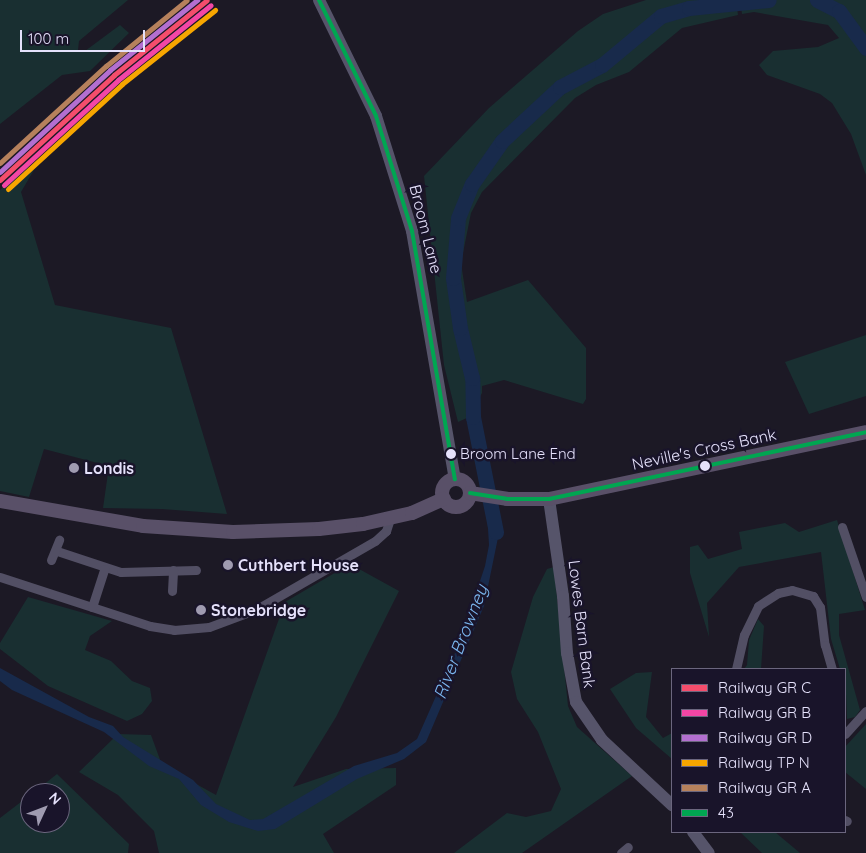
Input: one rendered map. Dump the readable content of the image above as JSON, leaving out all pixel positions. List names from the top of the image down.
{
  "streets": {
    "main road": ["Broom Lane", "Neville's Cross Bank", "Lowes Barn Bank"]
  },
  "crossings": [
    ["Broom Lane", "Neville's Cross Bank"],
    ["Neville's Cross Bank", "Lowes Barn Bank"]
  ],
  "water": ["River Browney"],
  "places": [
    "Broom Lane End",
    "Londis",
    "Cuthbert House",
    "Stonebridge"
  ],
  "lines": ["transit line 43"],
  "legend": [
    "Railway GR C",
    "Railway GR B",
    "Railway GR D",
    "Railway TP N",
    "Railway GR A",
    "43"
  ],
  "scale_bar": "100 m",
  "north": "top right"
}
